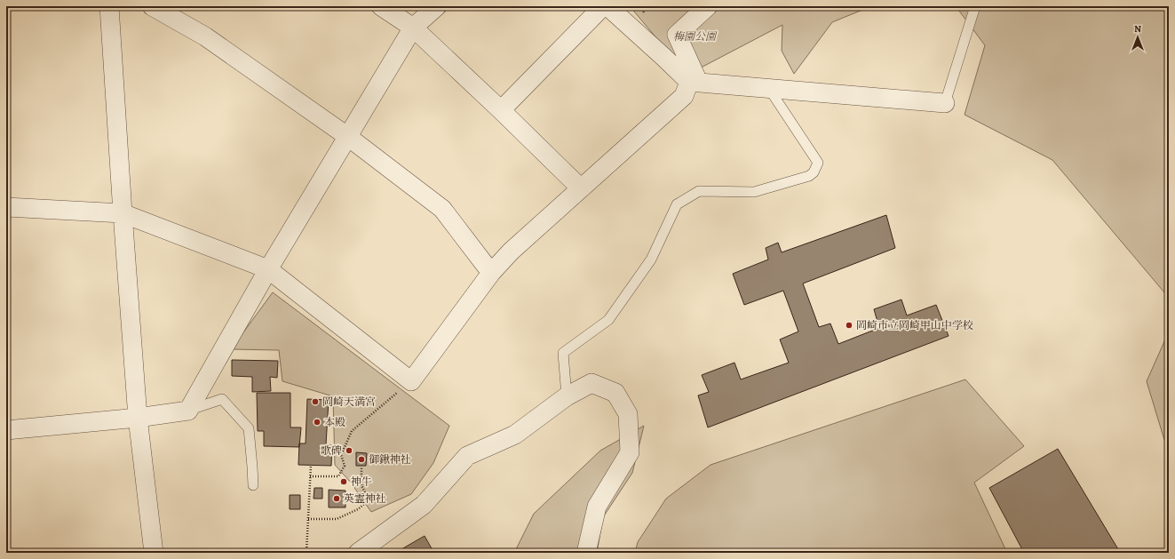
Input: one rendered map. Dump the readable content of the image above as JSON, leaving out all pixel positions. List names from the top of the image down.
{
  "parks": ["梅園公園"],
  "places": [
    "岡崎市立岡崎甲山中学校",
    "岡崎天満宮",
    "本殿",
    "歌碑",
    "御鍬神社",
    "神牛",
    "英霊神社"
  ],
  "north": "top"
}
